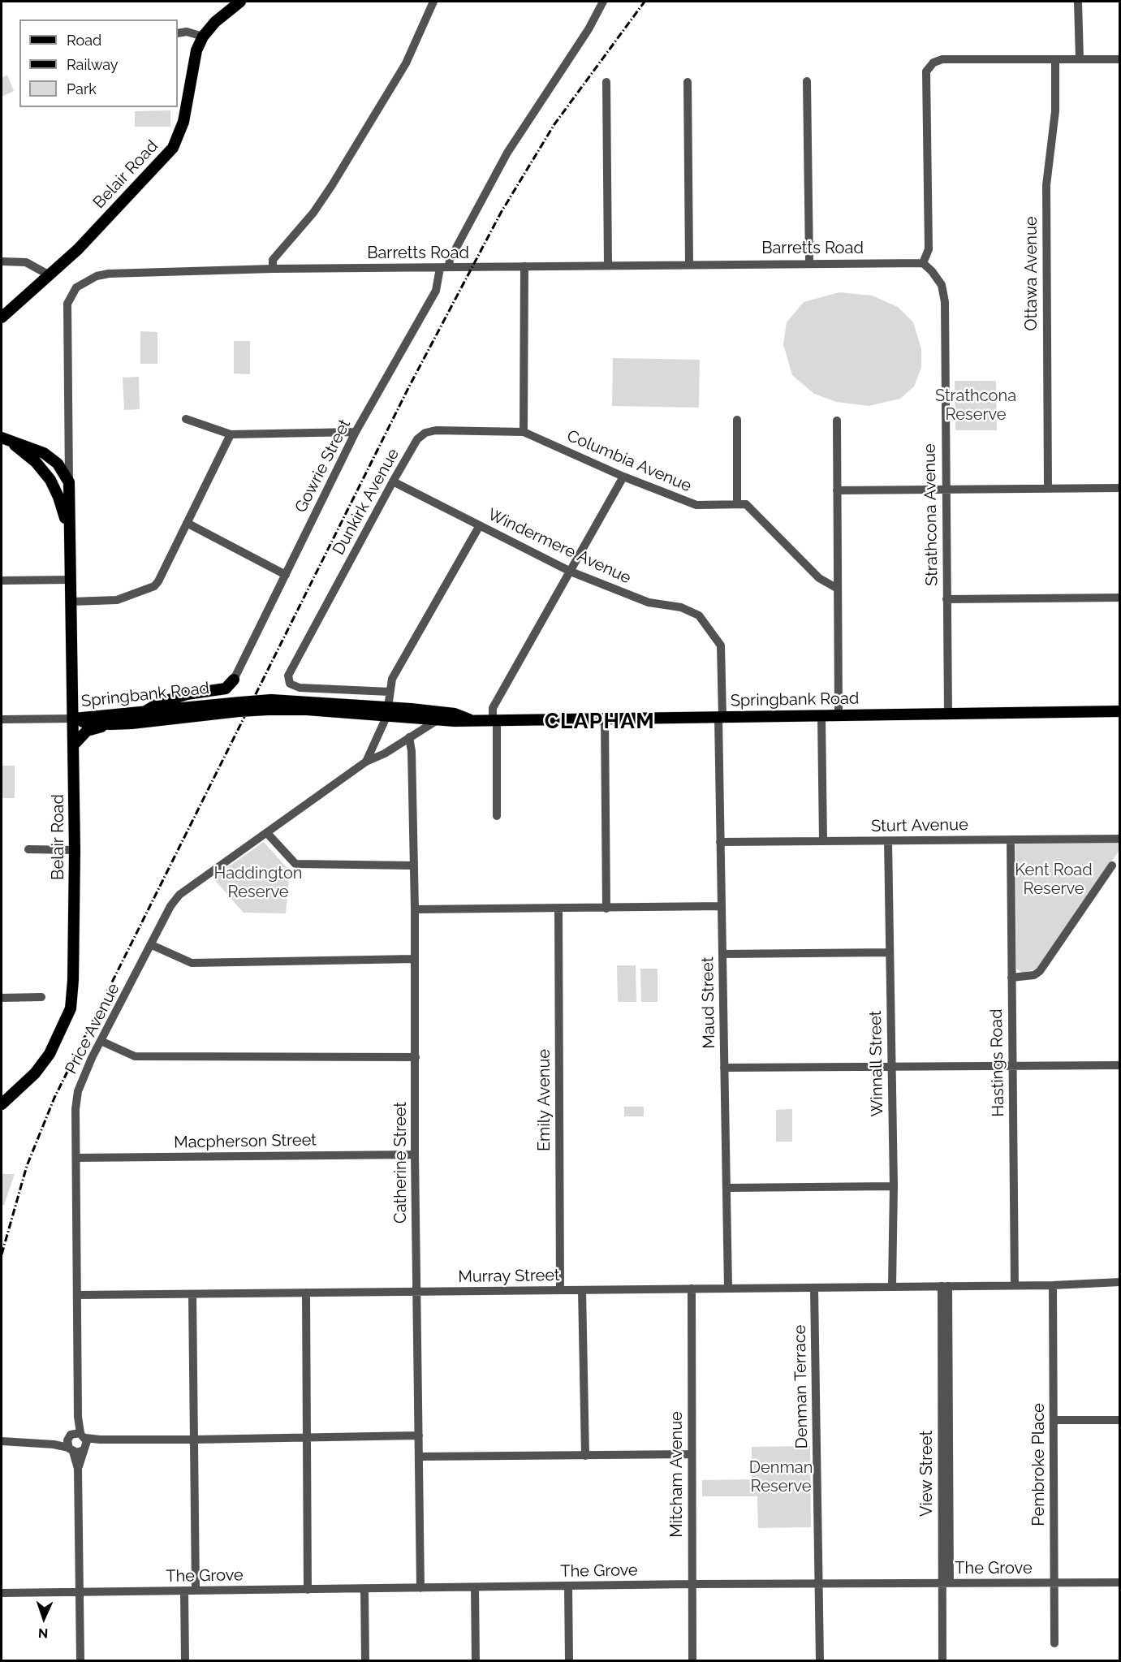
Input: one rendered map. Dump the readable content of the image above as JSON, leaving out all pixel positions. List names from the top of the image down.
{
  "streets": {
    "main road": ["Belair Road", "Springbank Road"],
    "street": [
      "Barretts Road",
      "Ottawa Avenue",
      "Columbia Avenue",
      "Gowrie Street",
      "Dunkirk Avenue",
      "Strathcona Avenue",
      "Windermere Avenue",
      "Sturt Avenue",
      "Maud Street",
      "Price Avenue",
      "Hastings Road",
      "Winnall Street",
      "Emily Avenue",
      "Macpherson Street",
      "Catherine Street",
      "Murray Street",
      "Denman Terrace",
      "Pembroke Place",
      "View Street",
      "Mitcham Avenue",
      "The Grove"
    ]
  },
  "crossings": [
    ["Belair Road", "Barretts Road"],
    ["Belair Road", "Springbank Road"],
    ["Barretts Road", "Gowrie Street"],
    ["Barretts Road", "Strathcona Avenue"],
    ["Columbia Avenue", "Dunkirk Avenue"],
    ["Dunkirk Avenue", "Windermere Avenue"],
    ["Dunkirk Avenue", "Price Avenue"],
    ["Strathcona Avenue", "Springbank Road"],
    ["Windermere Avenue", "Springbank Road"],
    ["Windermere Avenue", "Maud Street"],
    ["Windermere Avenue", "Price Avenue"],
    ["Springbank Road", "Maud Street"],
    ["Springbank Road", "Price Avenue"],
    ["Sturt Avenue", "Maud Street"],
    ["Sturt Avenue", "Hastings Road"],
    ["Sturt Avenue", "Winnall Street"],
    ["Maud Street", "Murray Street"],
    ["Price Avenue", "Macpherson Street"],
    ["Price Avenue", "Catherine Street"],
    ["Price Avenue", "Murray Street"],
    ["Price Avenue", "The Grove"],
    ["Hastings Road", "Murray Street"],
    ["Winnall Street", "Murray Street"],
    ["Emily Avenue", "Murray Street"],
    ["Macpherson Street", "Catherine Street"],
    ["Catherine Street", "Murray Street"],
    ["Catherine Street", "The Grove"],
    ["Murray Street", "Denman Terrace"],
    ["Murray Street", "Pembroke Place"],
    ["Murray Street", "View Street"],
    ["Murray Street", "Mitcham Avenue"],
    ["Denman Terrace", "The Grove"],
    ["Pembroke Place", "The Grove"],
    ["View Street", "The Grove"],
    ["Mitcham Avenue", "The Grove"]
  ],
  "districts": ["CLAPHAM"],
  "parks": [
    "Strathcona Reserve",
    "Kent Road Reserve",
    "Haddington Reserve",
    "Denman Reserve"
  ],
  "legend": ["Road", "Railway", "Park"],
  "north": "bottom"
}
